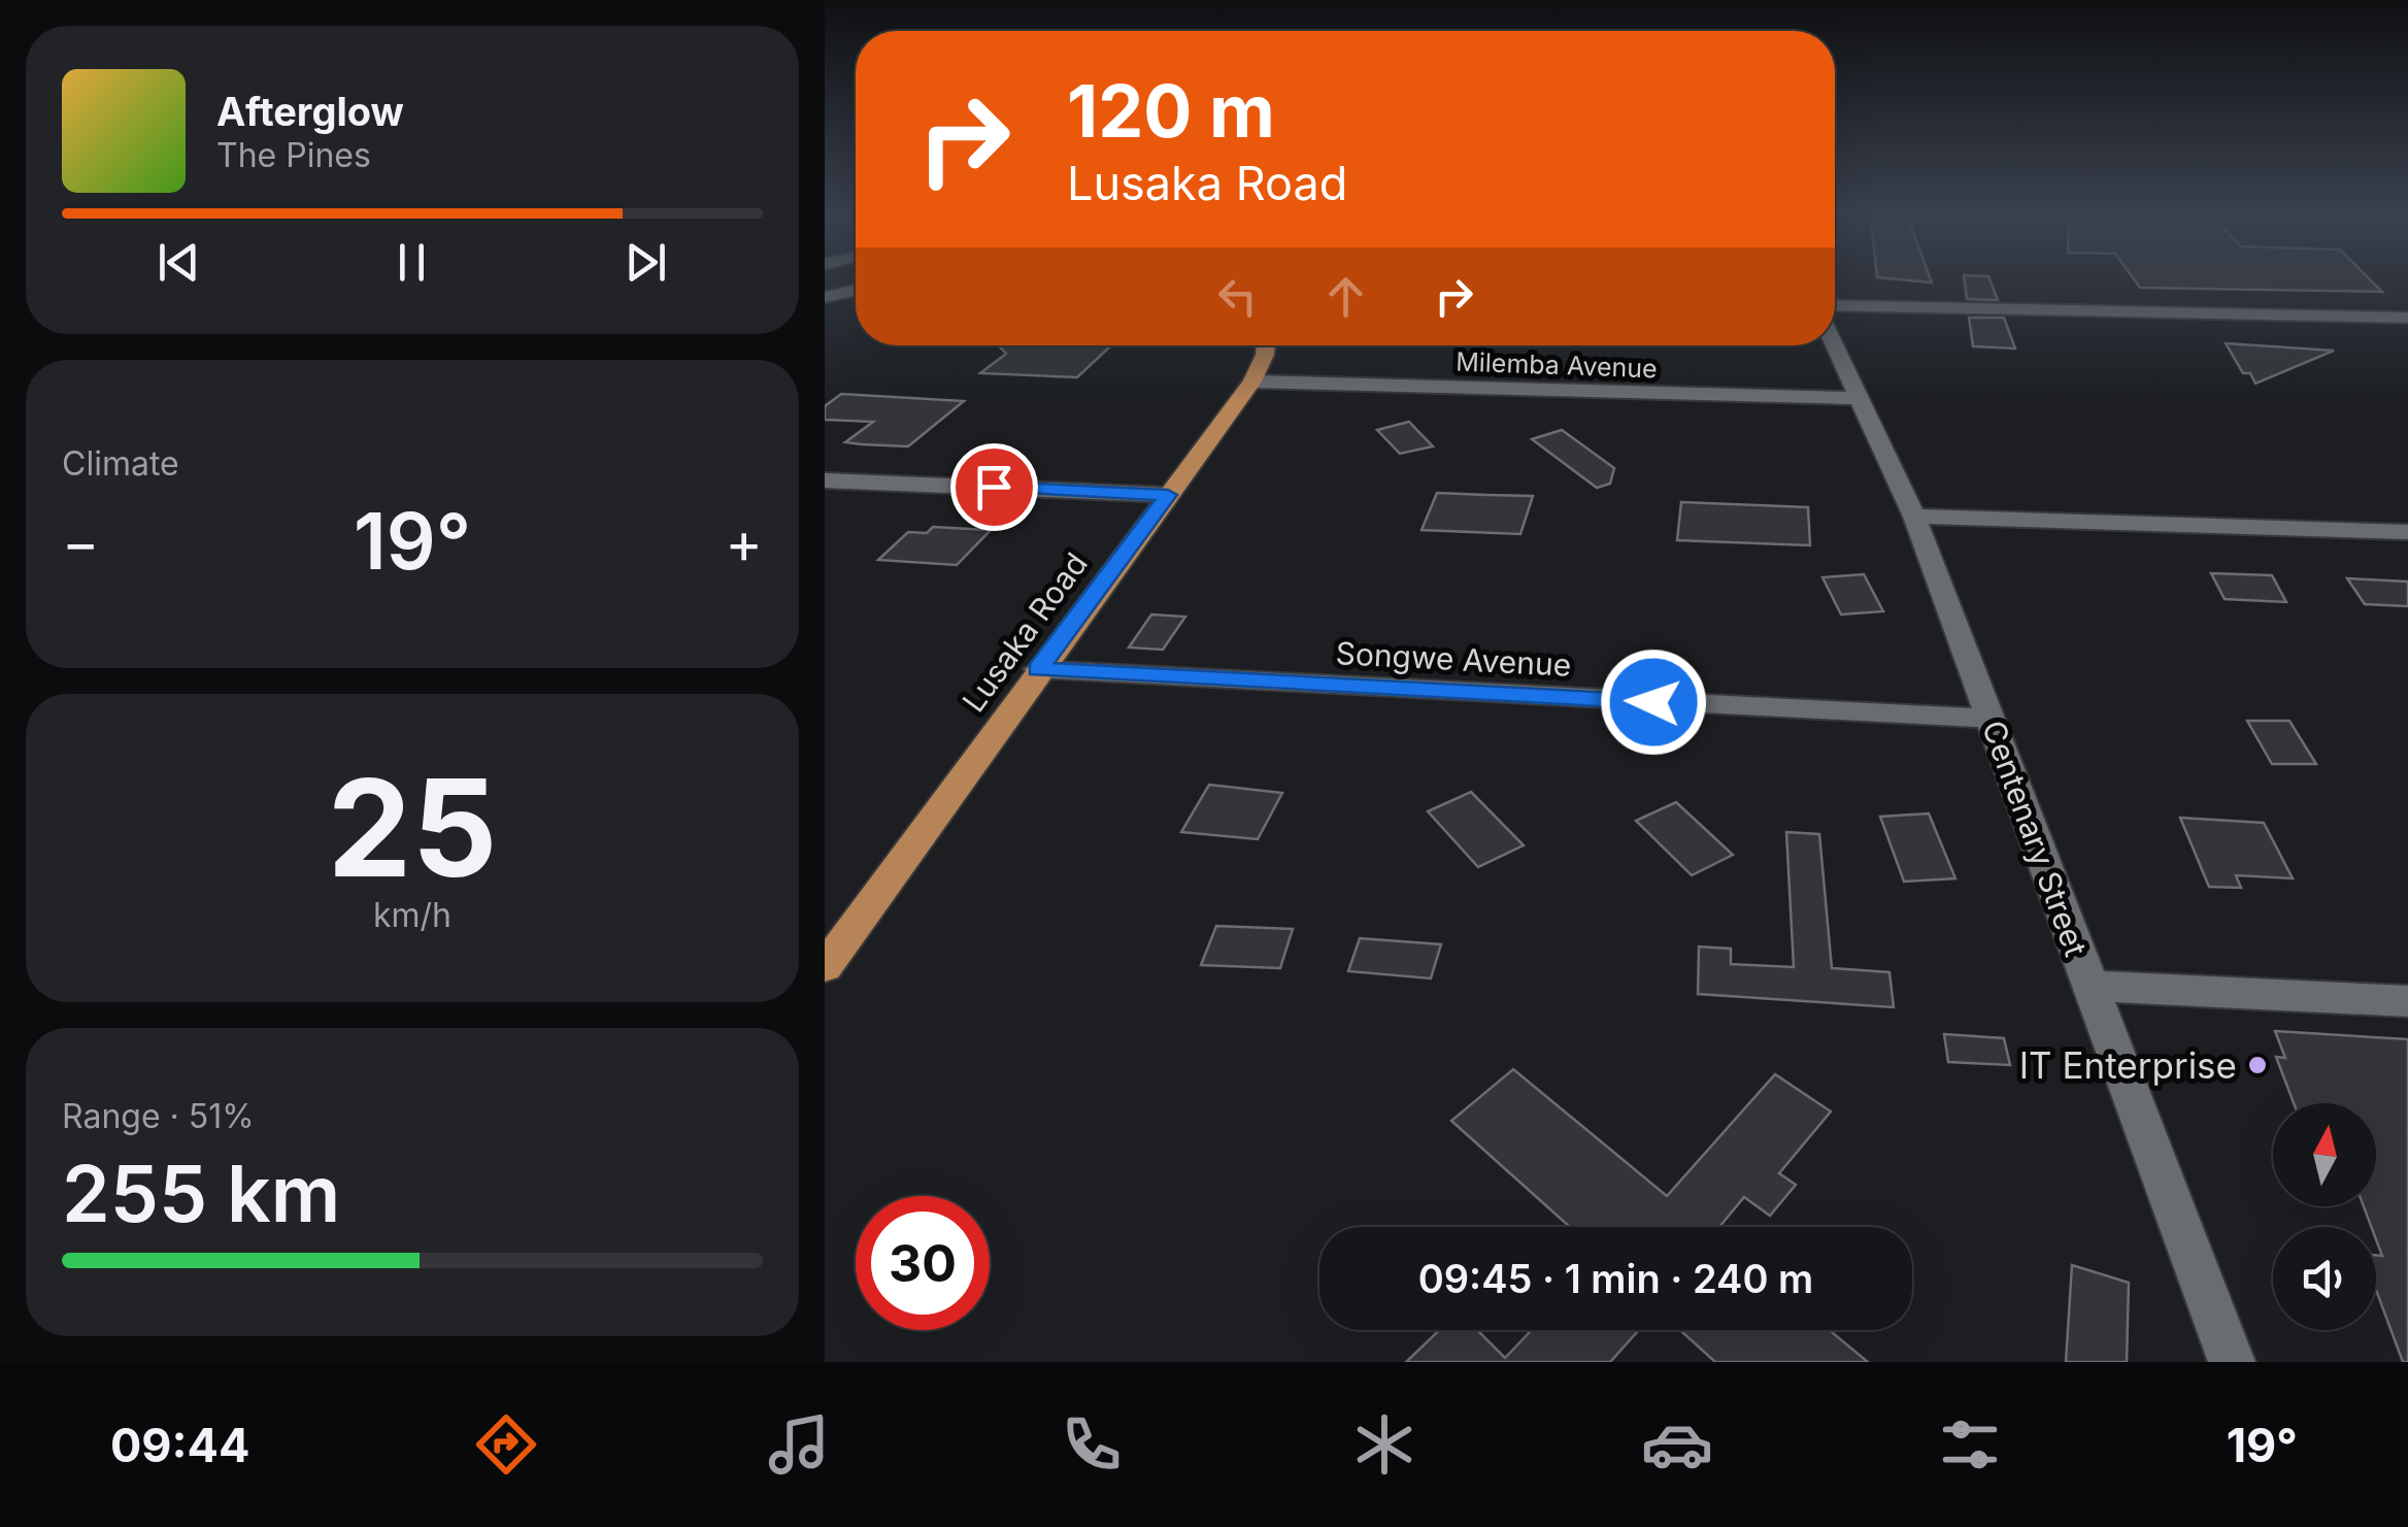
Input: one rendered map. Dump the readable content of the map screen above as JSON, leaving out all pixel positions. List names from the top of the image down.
{
  "streets": {
    "highway": ["Lusaka Road"],
    "street": ["Milemba Avenue", "Songwe Avenue", "Centenary Street"]
  },
  "crossings": [
    ["Milemba Avenue", "Lusaka Road"],
    ["Milemba Avenue", "Centenary Street"],
    ["Lusaka Road", "Songwe Avenue"],
    ["Songwe Avenue", "Centenary Street"]
  ],
  "places": ["IT Enterprise"],
  "north": "top",
  "page": {
    "turn": ["120 m", "Lusaka Road"],
    "song": ["Afterglow", "The Pines"],
    "tile": [
      "Climate",
      ["25", "km/h"],
      ["Range · 51%", "255 km"]
    ],
    "heat": ["−", "19°", "+"],
    "limit": "30",
    "trip": "09:45 · 1 min · 240 m",
    "tabs": ["09:44", "19°"]
  }
}
